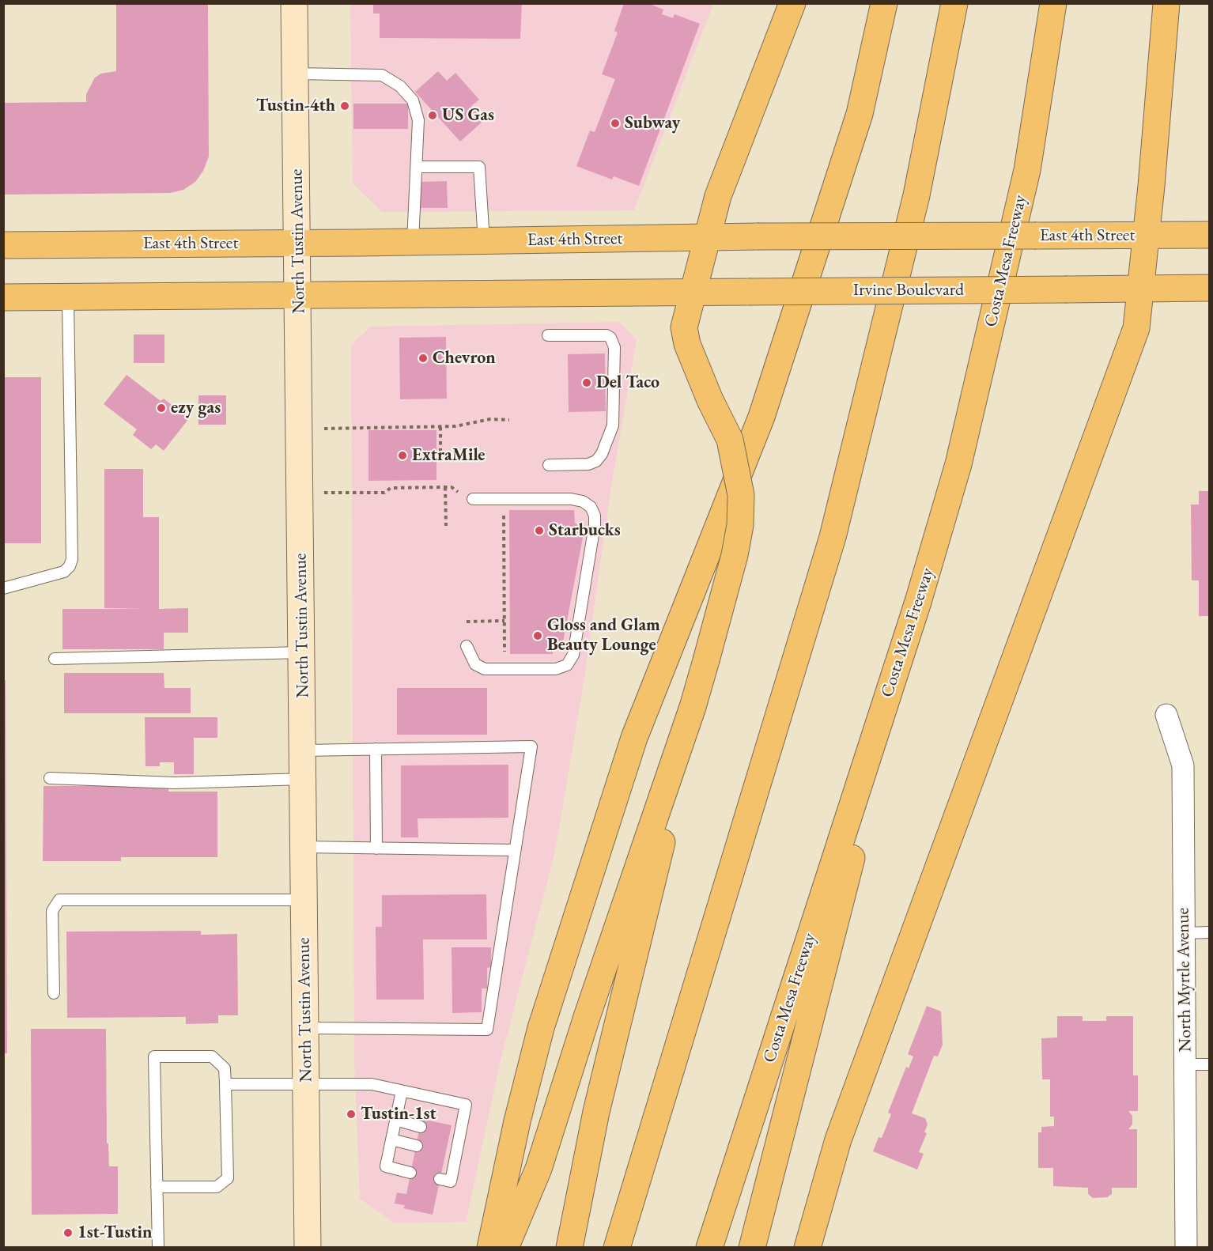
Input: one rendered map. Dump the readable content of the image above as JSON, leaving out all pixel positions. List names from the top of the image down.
{
  "streets": {
    "main road": [
      "East 4th Street",
      "North Tustin Avenue",
      "Costa Mesa Freeway",
      "Irvine Boulevard"
    ],
    "street": ["North Myrtle Avenue"]
  },
  "crossings": [
    ["East 4th Street", "North Tustin Avenue"]
  ],
  "places": [
    "Tustin-4th",
    "US Gas",
    "Subway",
    "Chevron",
    "Del Taco",
    "ezy gas",
    "ExtraMile",
    "Starbucks",
    "Gloss and Glam Beauty Lounge",
    "Tustin-1st",
    "1st-Tustin"
  ]
}
